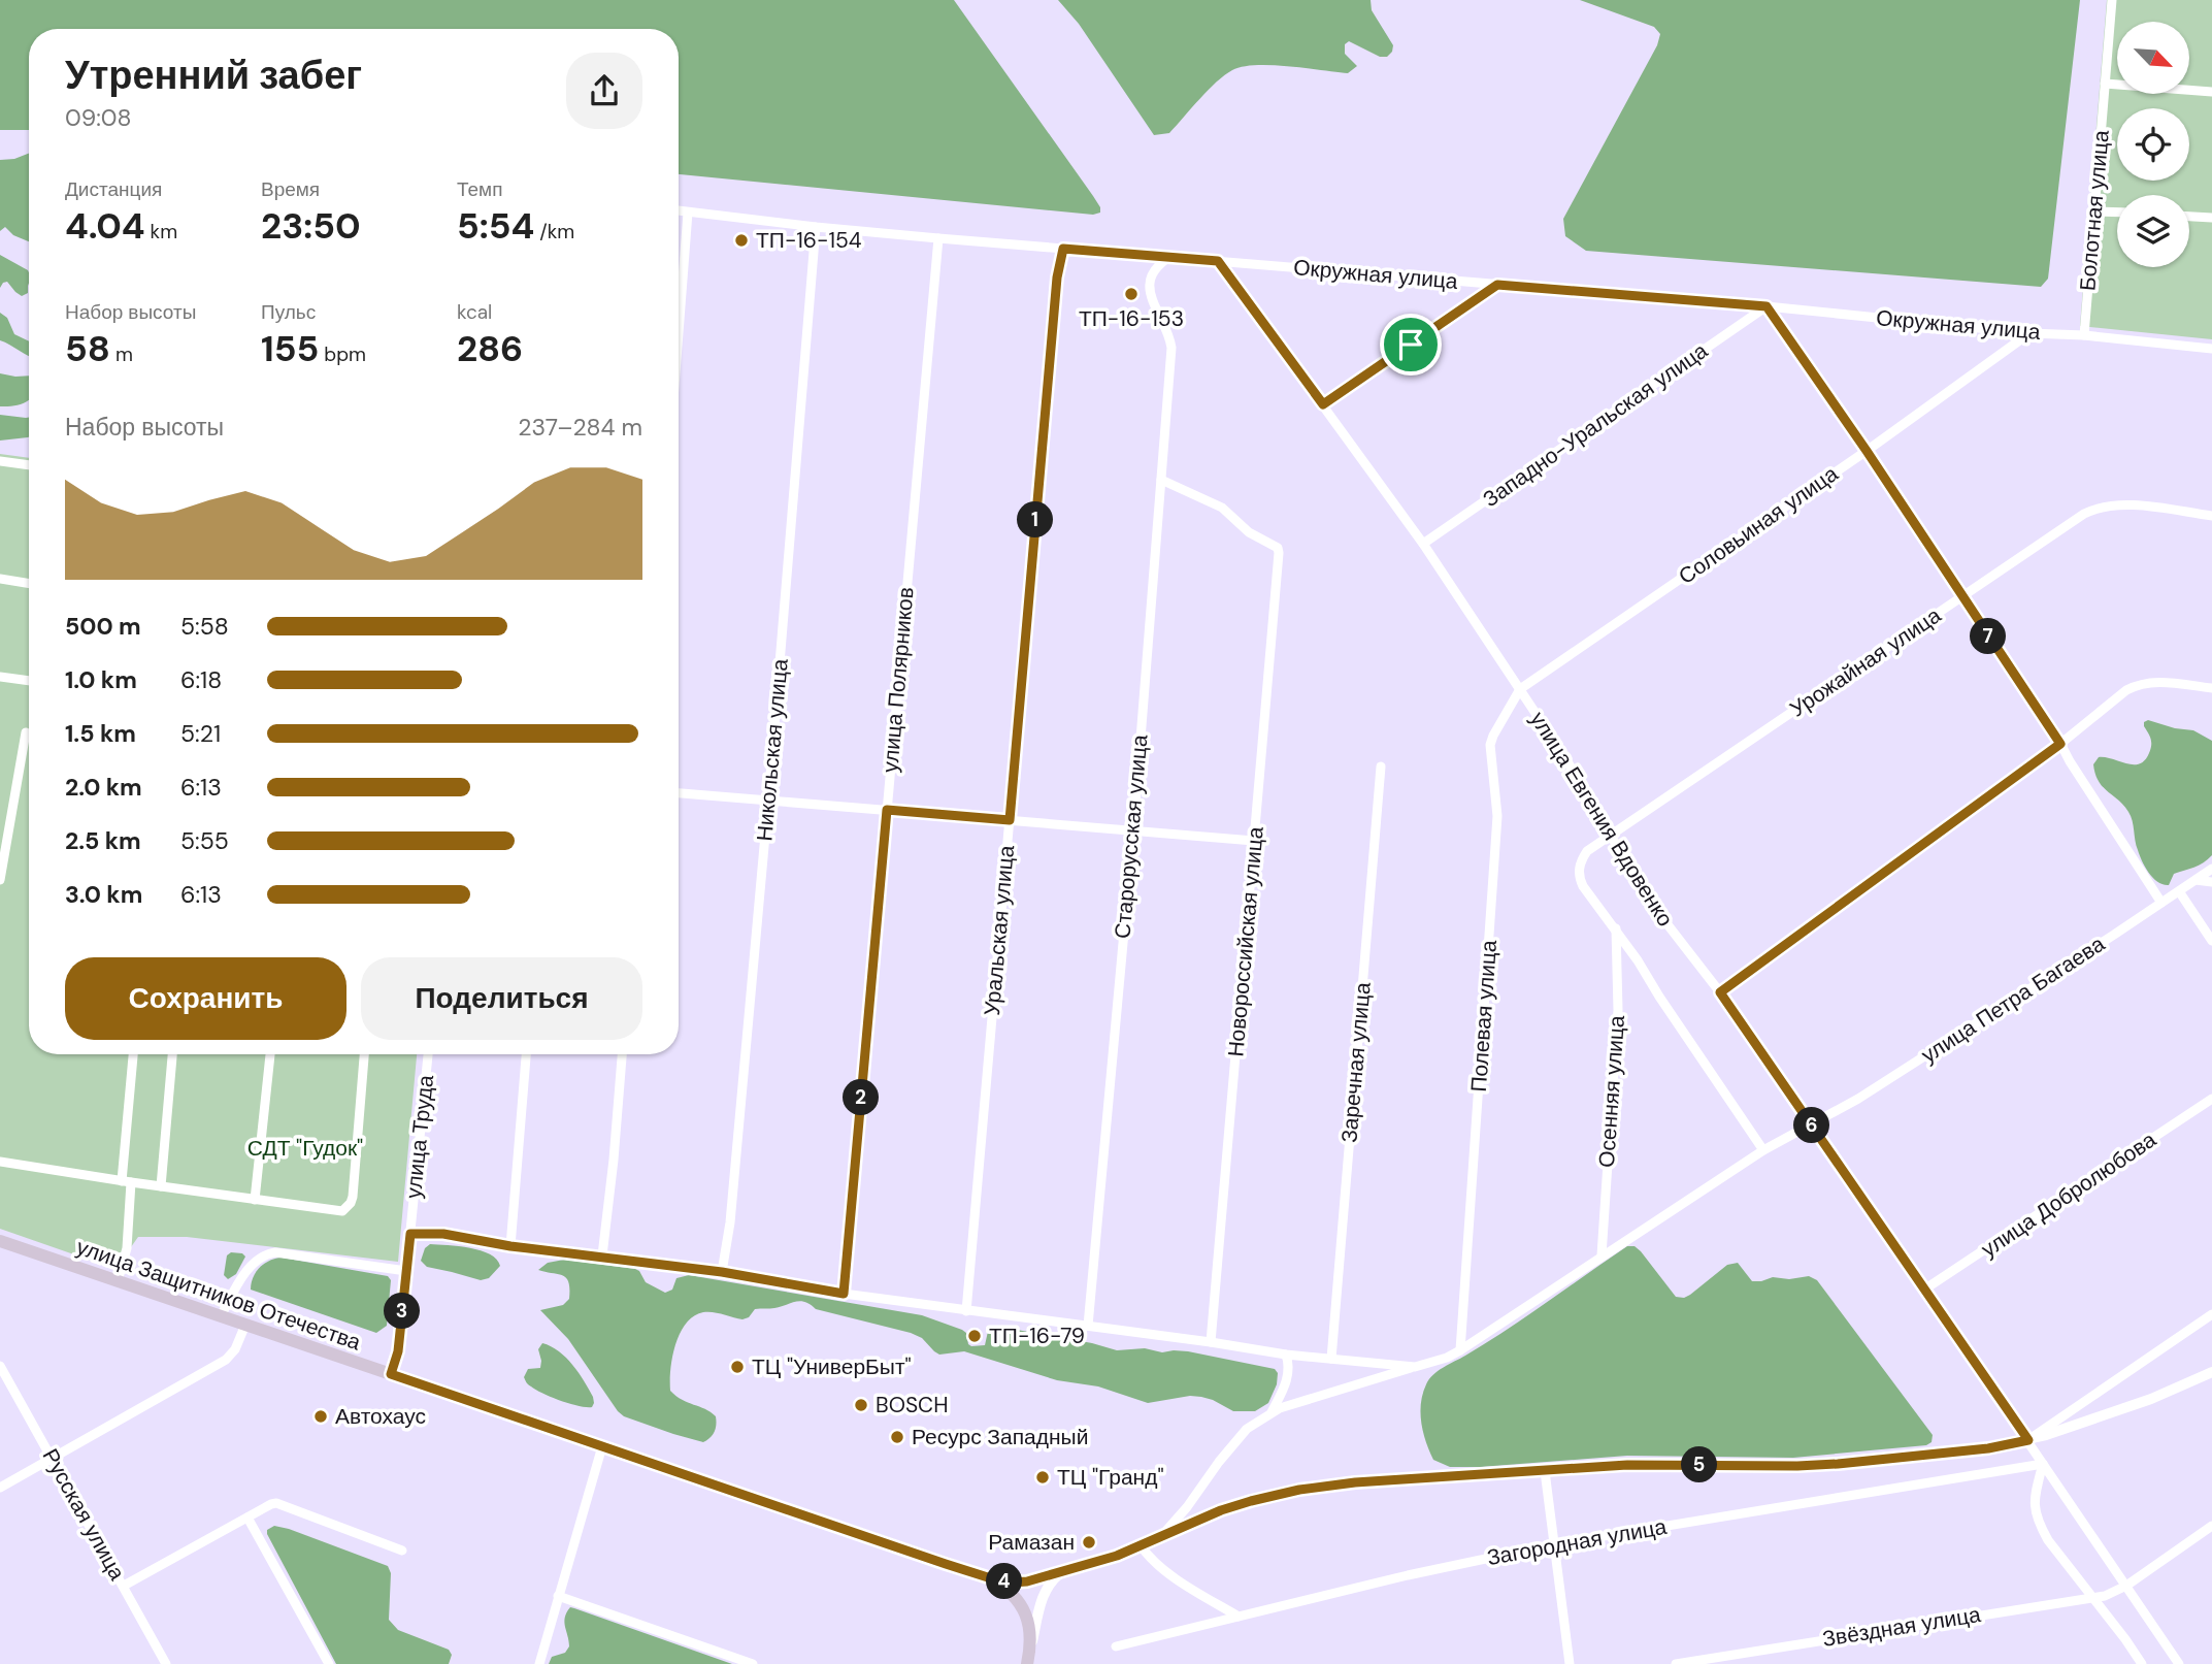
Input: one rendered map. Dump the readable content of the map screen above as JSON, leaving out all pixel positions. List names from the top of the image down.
{
  "streets": {
    "main road": ["улица Защитников Отечества"],
    "street": [
      "Болотная улица",
      "Окружная улица",
      "Западно-Уральская улица",
      "Соловьиная улица",
      "Урожайная улица",
      "улица Полярников",
      "Никольская улица",
      "улица Евгения Вдовенко",
      "Старорусская улица",
      "Уральская улица",
      "Новороссийская улица",
      "улица Петра Багаева",
      "Полевая улица",
      "Заречная улица",
      "Осенняя улица",
      "улица Труда",
      "улица Добролюбова",
      "Русская улица",
      "Загородная улица",
      "Звёздная улица"
    ]
  },
  "crossings": [
    ["Болотная улица", "Окружная улица"],
    ["Окружная улица", "Западно-Уральская улица"],
    ["Окружная улица", "Соловьиная улица"],
    ["Окружная улица", "улица Полярников"],
    ["Окружная улица", "Никольская улица"],
    ["Окружная улица", "улица Евгения Вдовенко"],
    ["Окружная улица", "Старорусская улица"],
    ["Окружная улица", "Уральская улица"],
    ["Западно-Уральская улица", "улица Евгения Вдовенко"],
    ["Соловьиная улица", "улица Евгения Вдовенко"],
    ["Соловьиная улица", "Полевая улица"],
    ["Урожайная улица", "улица Евгения Вдовенко"],
    ["Урожайная улица", "Осенняя улица"],
    ["улица Евгения Вдовенко", "улица Петра Багаева"],
    ["улица Евгения Вдовенко", "Полевая улица"],
    ["улица Евгения Вдовенко", "улица Добролюбова"],
    ["улица Евгения Вдовенко", "Загородная улица"],
    ["улица Евгения Вдовенко", "Звёздная улица"],
    ["Старорусская улица", "Новороссийская улица"],
    ["улица Петра Багаева", "Полевая улица"],
    ["улица Петра Багаева", "Осенняя улица"],
    ["улица Труда", "улица Защитников Отечества"]
  ],
  "parks": ["СДТ \"Гудок\""],
  "places": [
    "ТП-16-154",
    "ТП-16-153",
    "ТП-16-79",
    "ТЦ \"УниверБыт\"",
    "BOSCH",
    "Автохаус",
    "Ресурс Западный",
    "ТЦ \"Гранд\"",
    "Рамазан"
  ],
  "north": "bottom right",
  "page": {
    "heading": ["Утренний забег", "09:08"],
    "stats": [
      ["Дистанция", "4.04 km"],
      ["Время", "23:50"],
      ["Темп", "5:54 /km"],
      ["Набор высоты", "58 m"],
      ["Пульс", "155 bpm"],
      ["kcal", "286"]
    ],
    "chart": ["Набор высоты", "237–284 m"],
    "pins": [
      "1",
      "7",
      "2",
      "6",
      "3",
      "5",
      "4"
    ],
    "list": [
      {
        "name": "500 m",
        "note": "5:58"
      },
      {
        "name": "1.0 km",
        "note": "6:18"
      },
      {
        "name": "1.5 km",
        "note": "5:21"
      },
      {
        "name": "2.0 km",
        "note": "6:13"
      },
      {
        "name": "2.5 km",
        "note": "5:55"
      },
      {
        "name": "3.0 km",
        "note": "6:13"
      }
    ],
    "buttons": ["Сохранить", "Поделиться"]
  }
}
